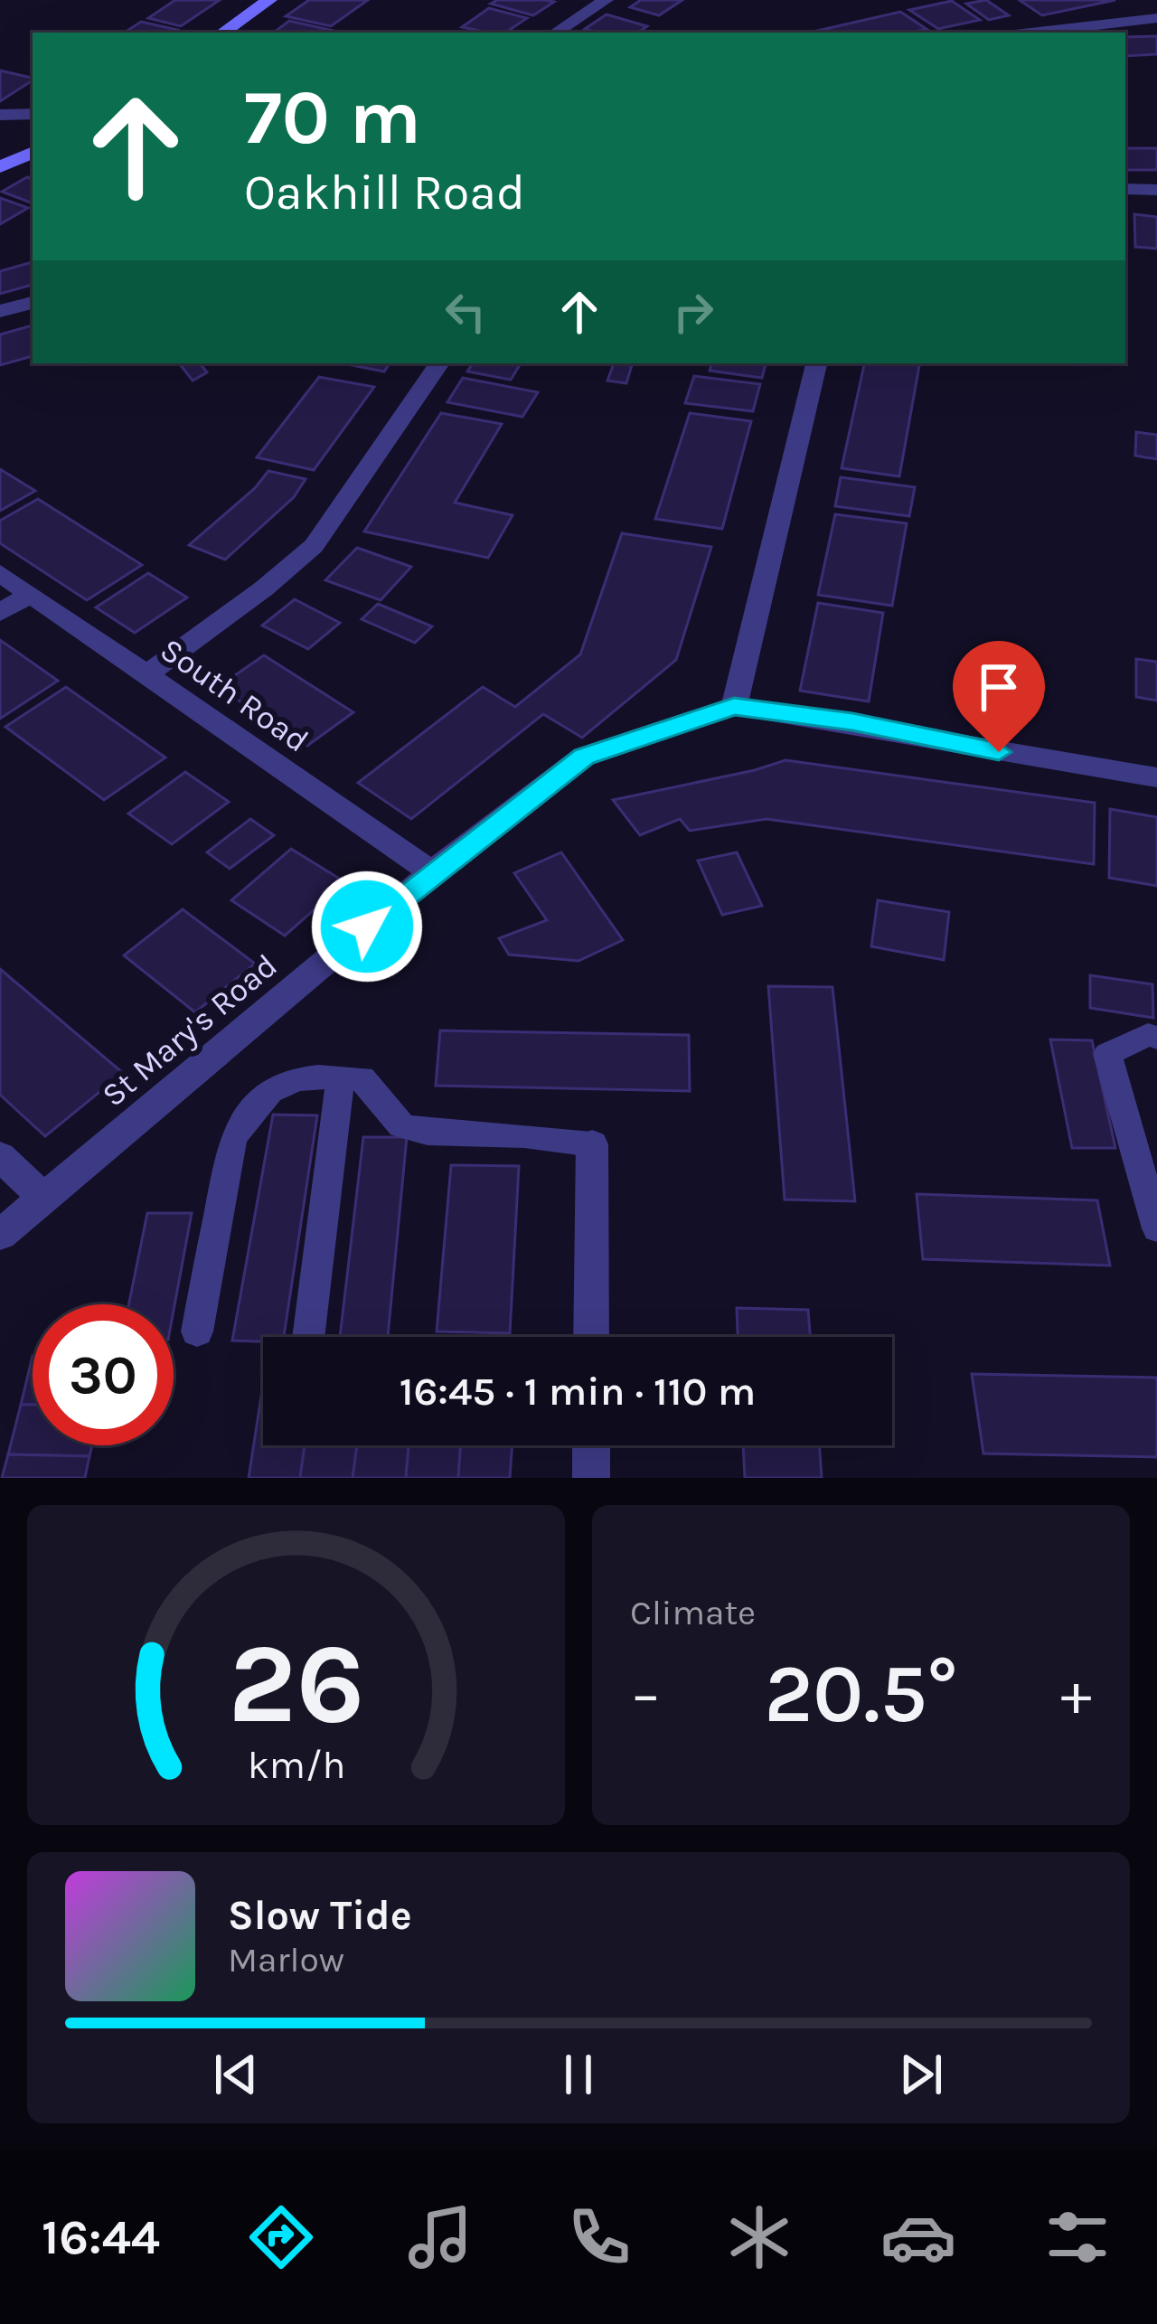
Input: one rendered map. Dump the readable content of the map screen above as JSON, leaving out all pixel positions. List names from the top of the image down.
{
  "streets": {
    "street": ["South Road", "St Mary's Road"]
  },
  "crossings": [
    ["South Road", "St Mary's Road"]
  ],
  "page": {
    "turn": ["70 m", "Oakhill Road"],
    "limit": "30",
    "trip": "16:45 · 1 min · 110 m",
    "tile": "Climate",
    "heat": ["−", "20.5°", "+"],
    "song": ["Slow Tide", "Marlow"],
    "tabs": "16:44",
    "gauge": ["26", "km/h"]
  }
}
